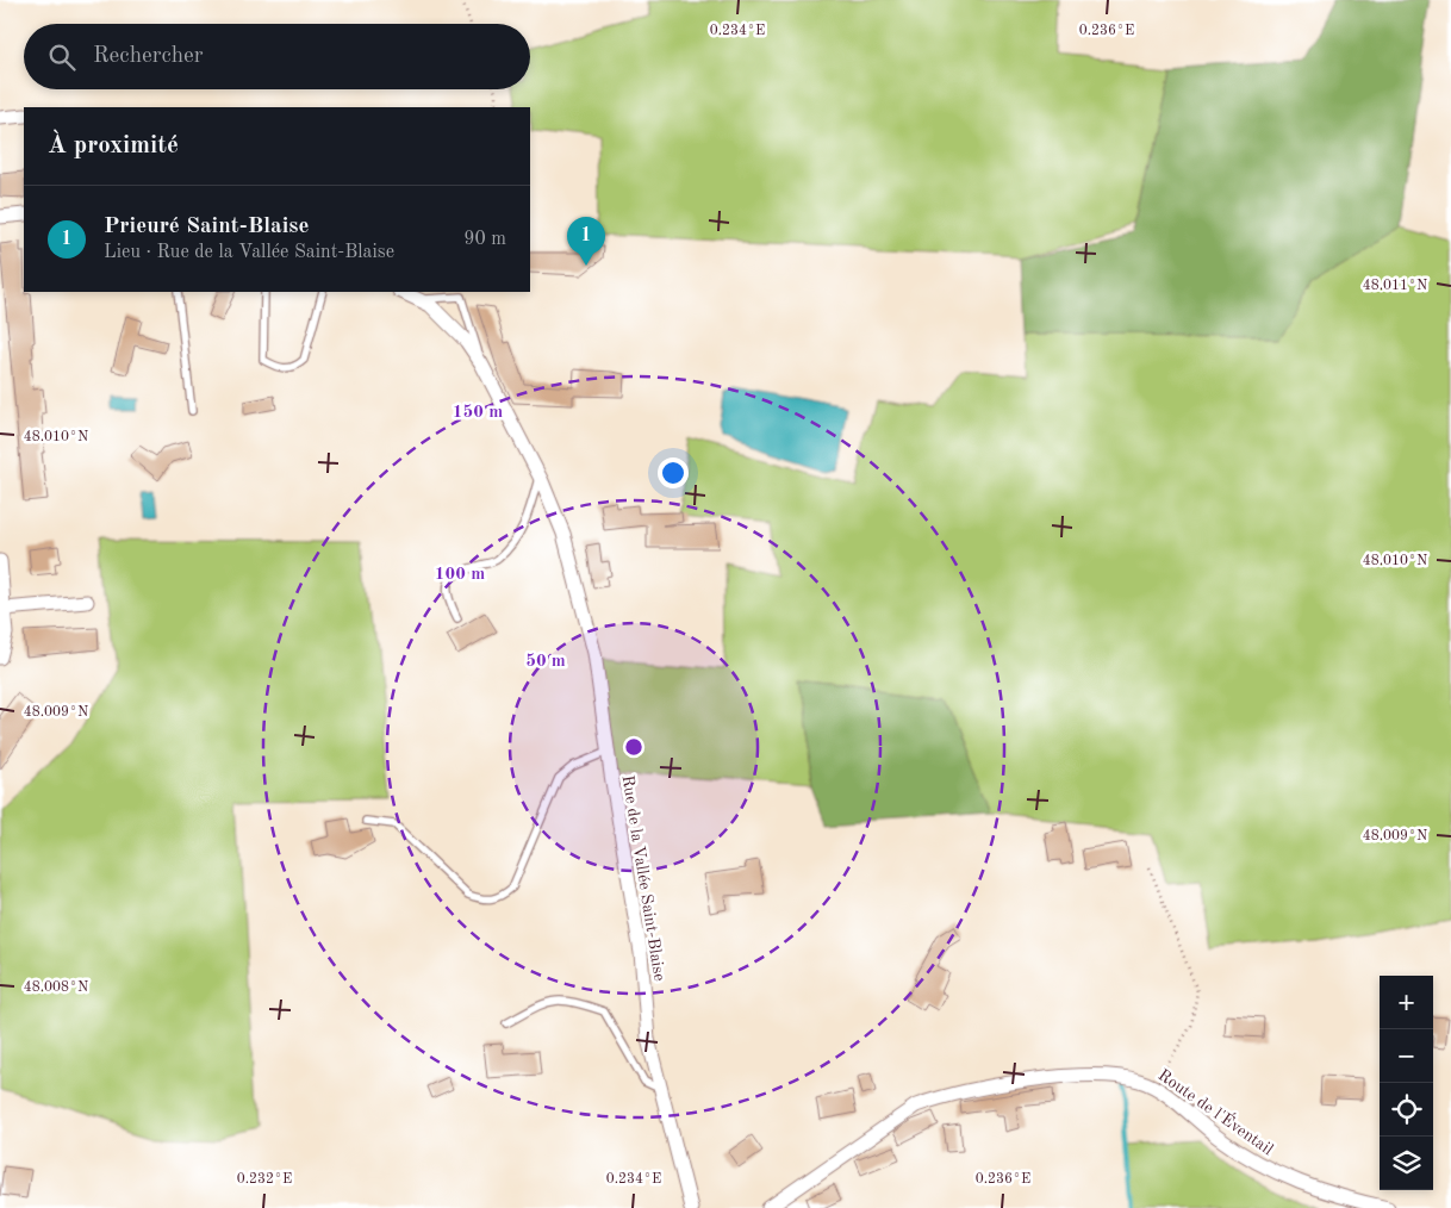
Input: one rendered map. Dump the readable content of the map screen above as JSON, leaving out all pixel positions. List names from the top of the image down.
{
  "streets": {
    "street": ["Rue de la Vallée Saint-Blaise", "Route de l'Éventail"]
  },
  "page": {
    "search": "Rechercher",
    "heading": "À proximité",
    "list": [
      {
        "mark": "1",
        "name": "Prieuré Saint-Blaise",
        "note": "Lieu · Rue de la Vallée Saint-Blaise",
        "value": "90 m"
      }
    ],
    "pins": "1",
    "map_buttons": ["+", "−"]
  },
  "coordinates": [
    "0.234°E",
    "0.236°E",
    "48.011°N",
    "48.010°N",
    "48.009°N",
    "48.008°N",
    "0.232°E"
  ],
  "rings": ["150 m", "100 m", "50 m"]
}
